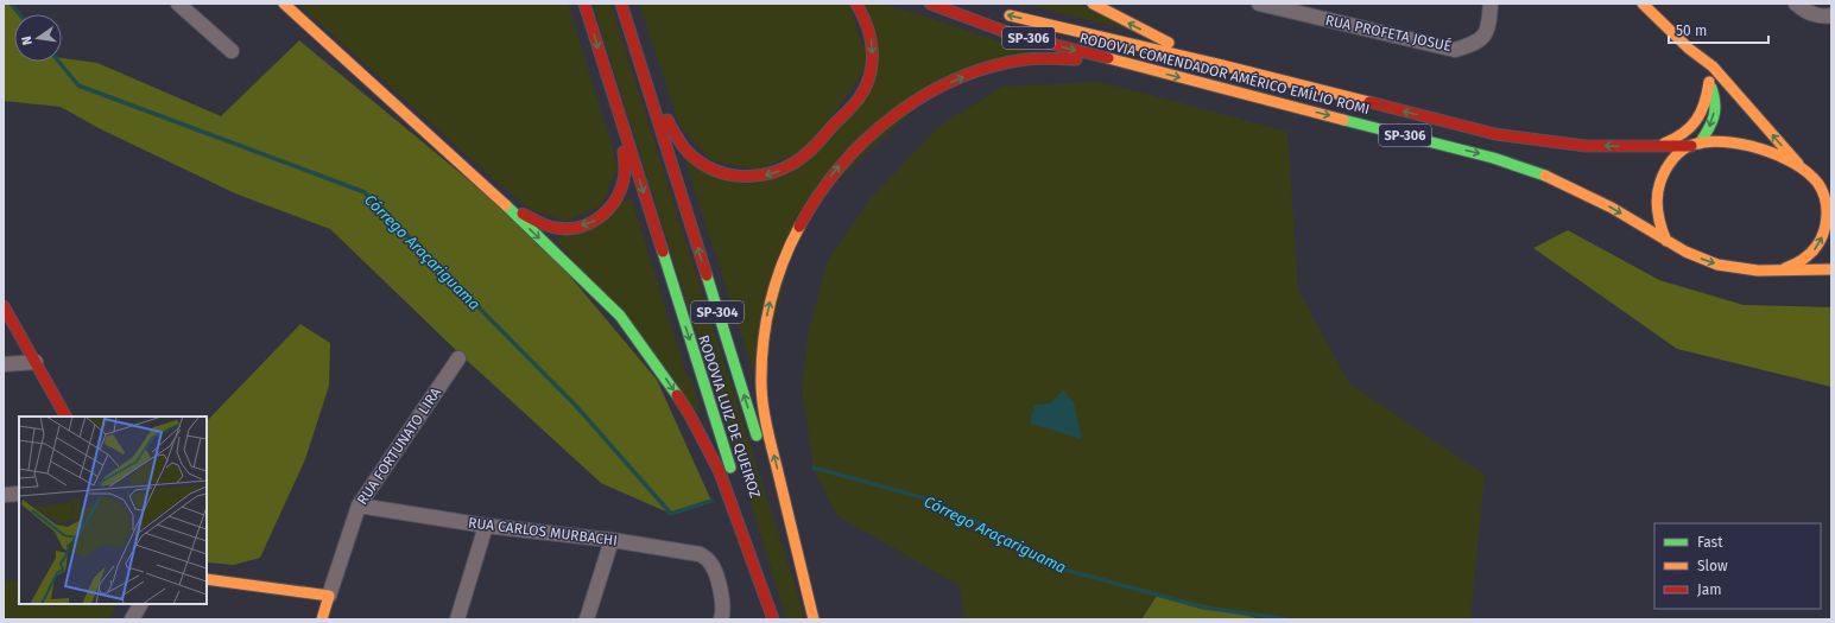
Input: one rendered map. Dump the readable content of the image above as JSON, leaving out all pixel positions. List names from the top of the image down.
{
  "streets": {
    "main road": [
      "SP-306",
      "RODOVIA COMENDADOR AMÉRICO EMÍLIO ROMI",
      "SP-304",
      "RODOVIA LUIZ DE QUEIROZ",
      "RUA FORTUNATO LIRA"
    ],
    "street": ["RUA PROFETA JOSUÉ", "RUA CARLOS MURBACHI"]
  },
  "crossings": [
    ["RUA FORTUNATO LIRA", "RUA CARLOS MURBACHI"]
  ],
  "water": ["Córrego Araçariguama"],
  "legend": ["Fast", "Slow", "Jam"],
  "scale_bar": "50 m",
  "north": "left"
}
